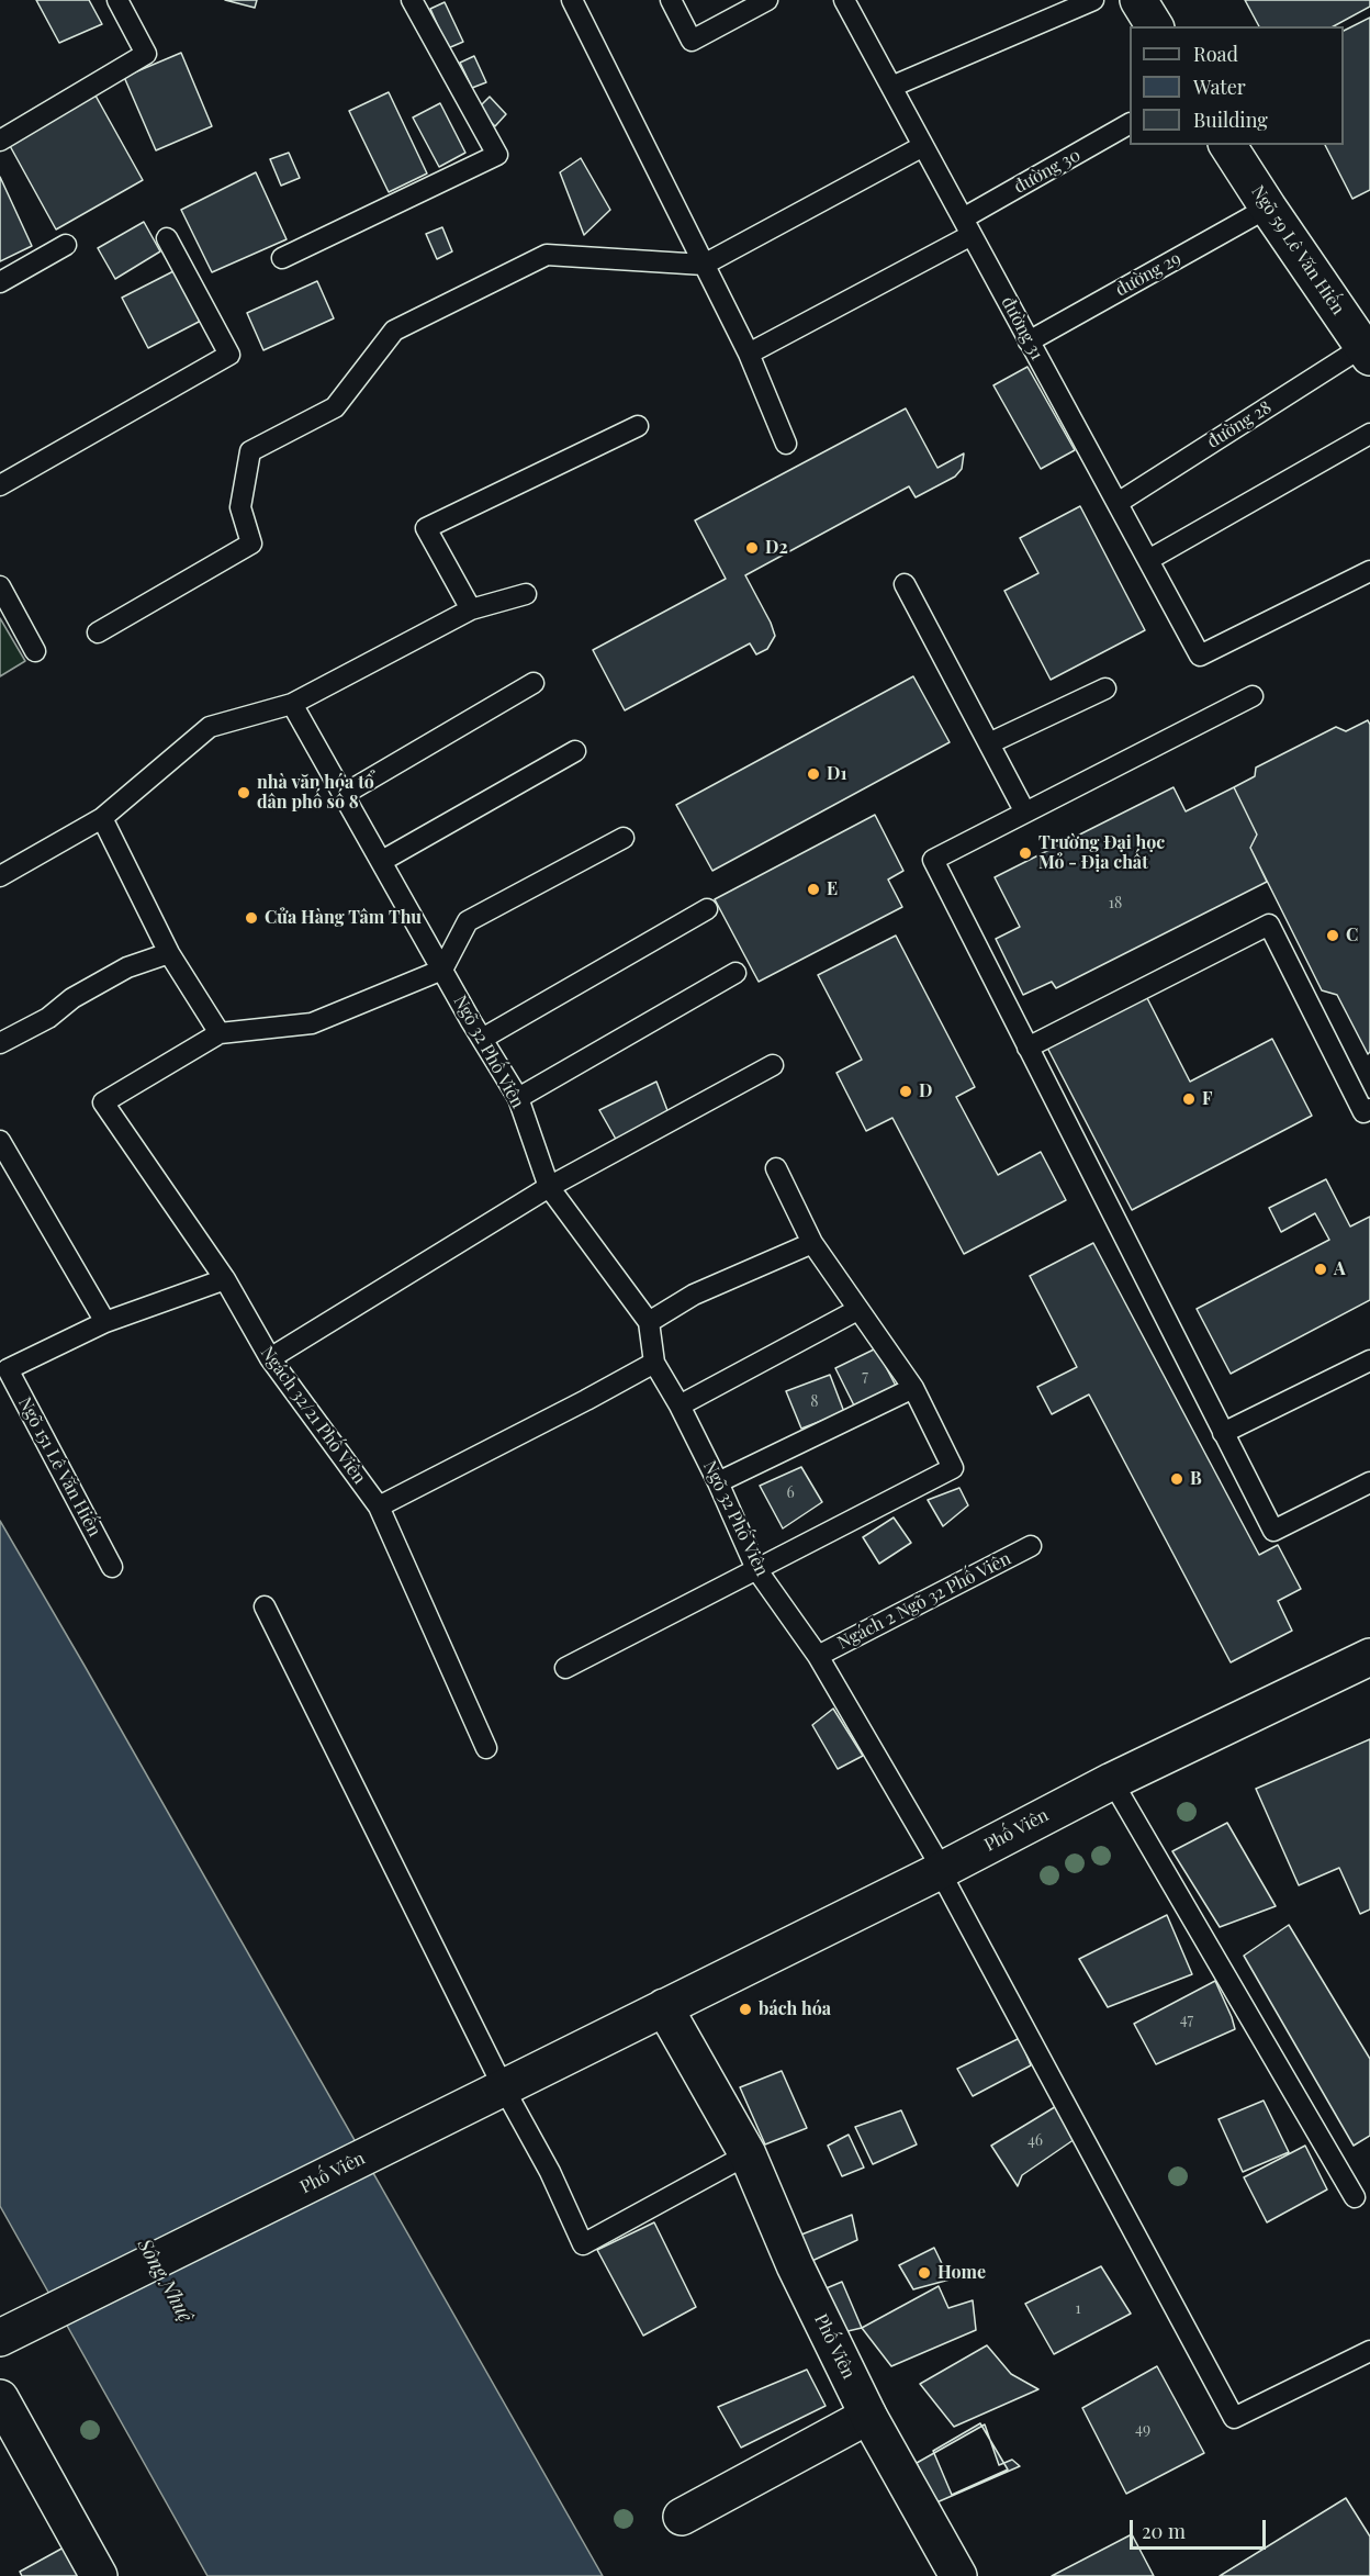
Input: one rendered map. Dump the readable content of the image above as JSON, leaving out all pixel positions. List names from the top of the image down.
{
  "streets": {
    "street": ["Ngõ 59 Lê Văn Hiến", "Phố Viên"],
    "lane": [
      "đường 30",
      "đường 29",
      "đường 31",
      "đường 28",
      "Ngõ 32 Phố Viên",
      "Ngách 32/21 Phố Viên",
      "Ngõ 151 Lê Văn Hiến",
      "Ngách 2 Ngõ 32 Phố Viên"
    ]
  },
  "crossings": [
    ["đường 30", "đường 31"],
    ["Ngõ 59 Lê Văn Hiến", "đường 29"],
    ["Ngõ 59 Lê Văn Hiến", "đường 28"],
    ["đường 29", "đường 31"],
    ["đường 31", "đường 28"],
    ["Ngõ 32 Phố Viên", "Ngách 2 Ngõ 32 Phố Viên"],
    ["Ngõ 32 Phố Viên", "Phố Viên"]
  ],
  "water": ["Sông Nhuệ"],
  "places": [
    "D2",
    "D1",
    "nhà văn hóa tổ dân phố số 8",
    "Trường Đại học Mỏ - Địa chất",
    "E",
    "Cửa Hàng Tâm Thu",
    "C",
    "D",
    "F",
    "A",
    "B",
    "bách hóa",
    "Home"
  ],
  "house_numbers": [
    "18",
    "7",
    "8",
    "6",
    "47",
    "46",
    "1",
    "49"
  ],
  "legend": ["Road", "Water", "Building"],
  "scale_bar": "20 m"
}
